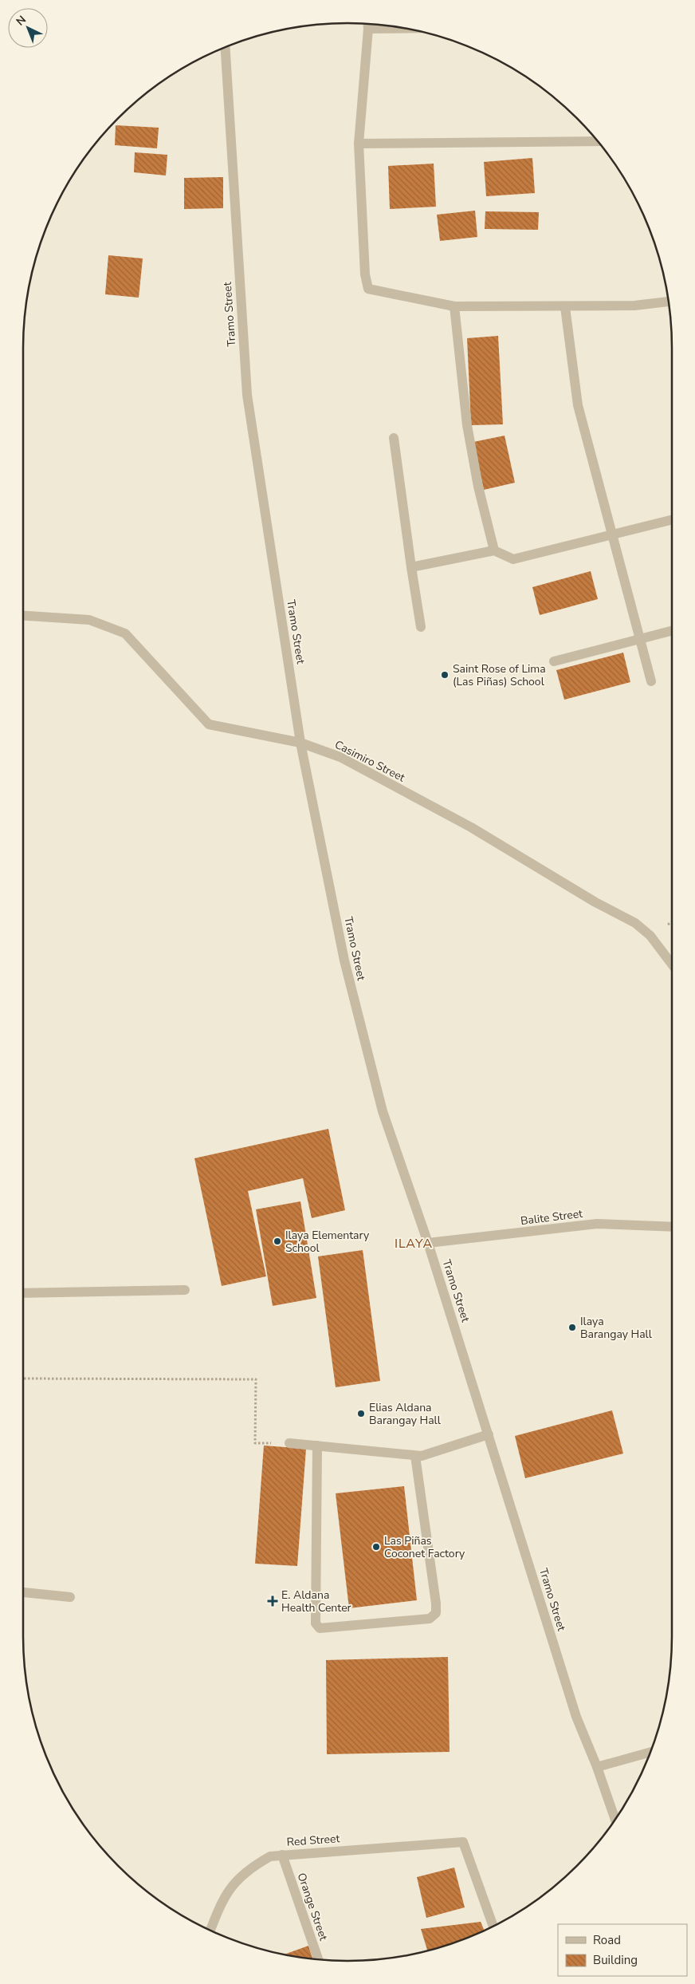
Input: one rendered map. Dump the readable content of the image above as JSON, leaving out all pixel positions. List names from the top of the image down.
{
  "streets": {
    "street": [
      "Tramo Street",
      "Casimiro Street",
      "Balite Street",
      "Red Street",
      "Orange Street"
    ]
  },
  "crossings": [
    ["Tramo Street", "Casimiro Street"],
    ["Tramo Street", "Balite Street"],
    ["Red Street", "Orange Street"]
  ],
  "districts": ["ILAYA"],
  "places": {
    "other": [
      "Saint Rose of Lima (Las Piñas) School",
      "Ilaya Elementary School",
      "Ilaya Barangay Hall",
      "Elias Aldana Barangay Hall",
      "Las Piñas Coconet Factory"
    ],
    "health": ["E. Aldana Health Center"]
  },
  "legend": ["Road", "Building"],
  "north": "top left"
}
